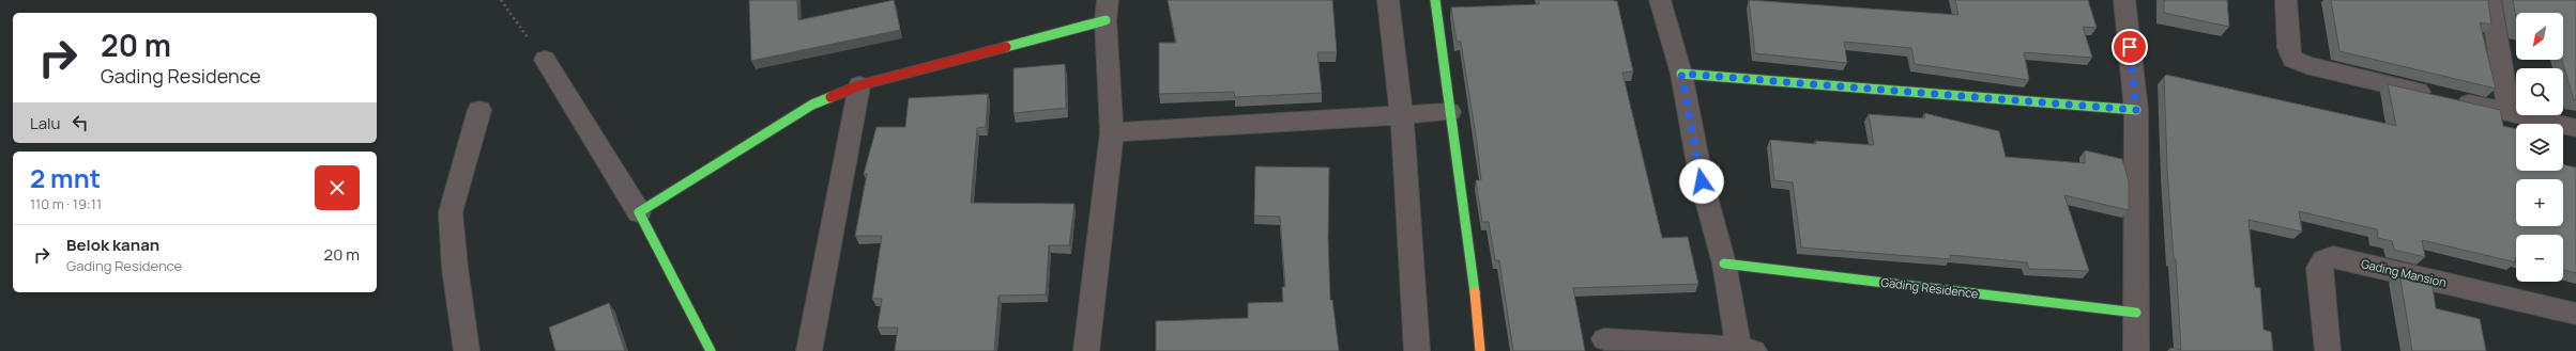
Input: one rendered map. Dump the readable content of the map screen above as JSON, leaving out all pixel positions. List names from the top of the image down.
{
  "streets": {
    "street": ["Gading Mansion", "Gading Residence"]
  },
  "north": "bottom left",
  "page": {
    "map_buttons": ["+", "−"],
    "turn": ["20 m", "Gading Residence"],
    "then": "Lalu",
    "heading": ["2 mnt", "110 m · 19:11"],
    "list": [
      {
        "name": "Belok kanan",
        "note": "Gading Residence",
        "value": "20 m"
      }
    ]
  }
}
